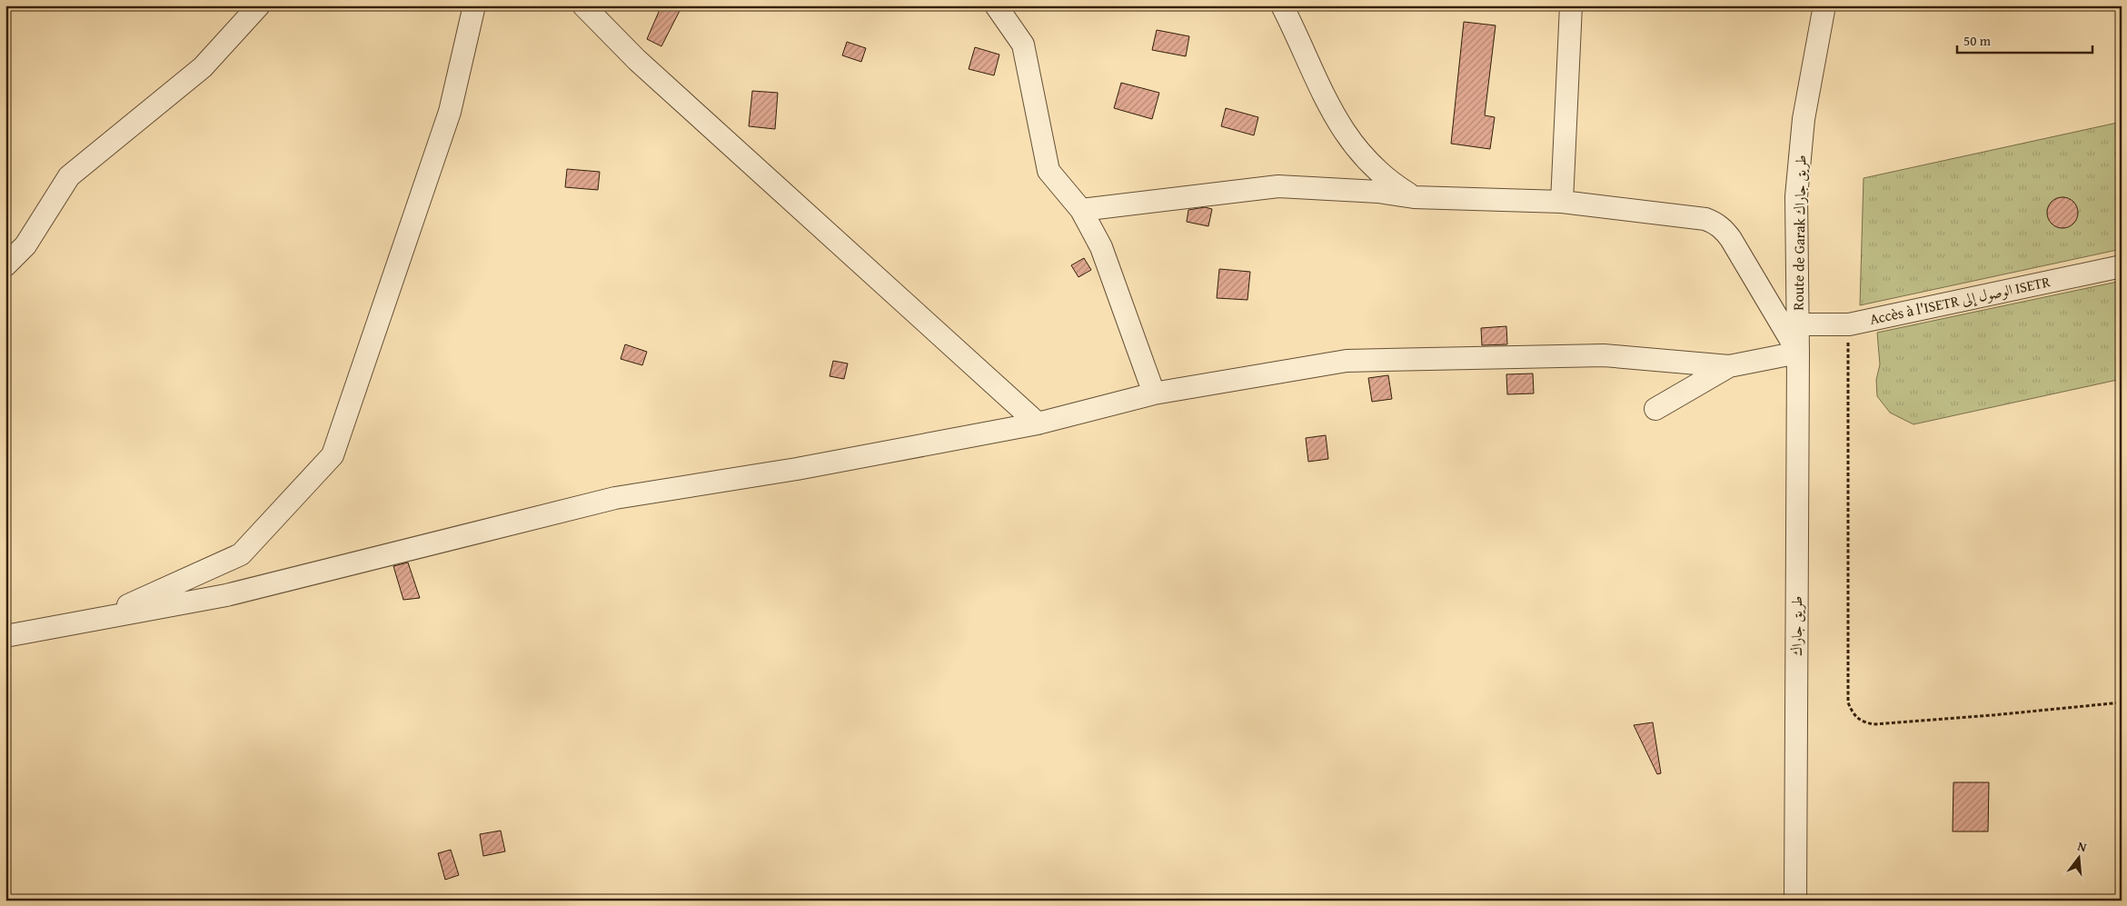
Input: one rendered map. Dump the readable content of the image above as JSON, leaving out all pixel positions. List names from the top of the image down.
{
  "streets": {
    "street": ["Route de Garak طريق جاراك", "Accès à l'ISETR الوصول إلى ISETR", "طريق جاراك"]
  },
  "crossings": [
    ["Route de Garak طريق جاراك", "Accès à l'ISETR الوصول إلى ISETR"],
    ["Route de Garak طريق جاراك", "طريق جاراك"]
  ],
  "scale_bar": "50 m",
  "north": "top"
}
